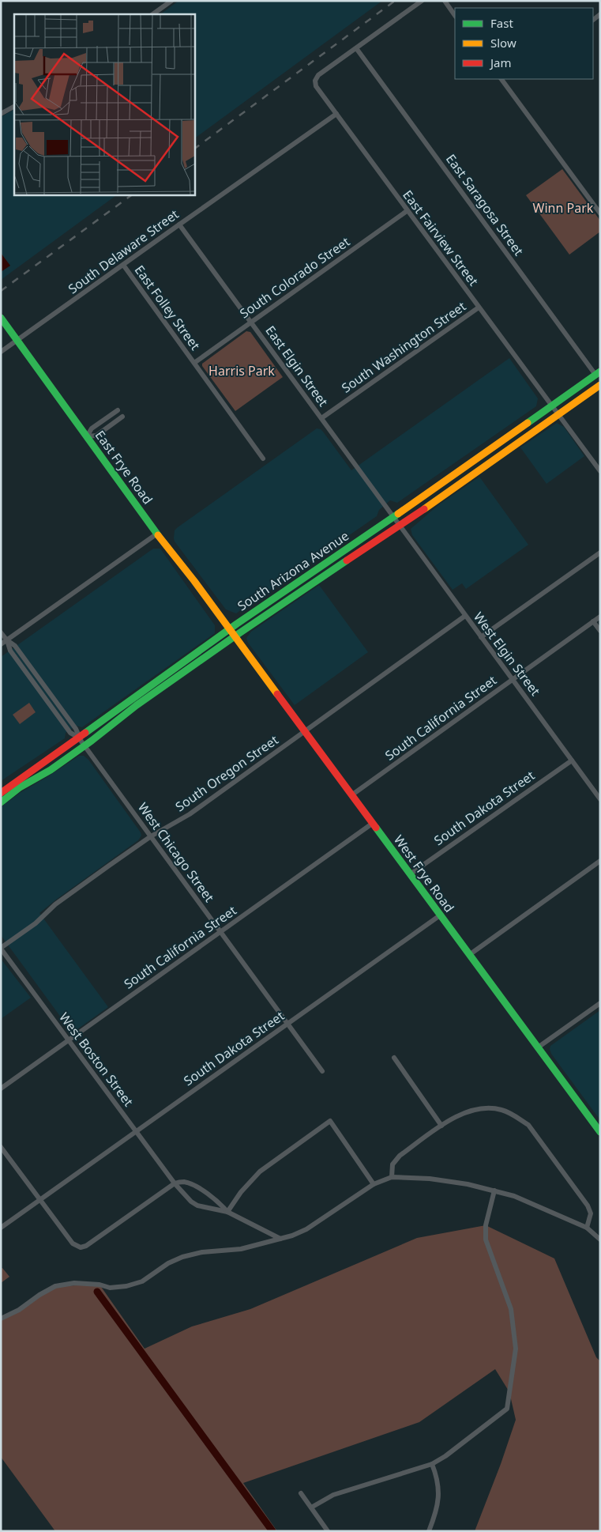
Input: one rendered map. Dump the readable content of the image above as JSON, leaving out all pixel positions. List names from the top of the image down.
{
  "streets": {
    "main road": ["East Frye Road", "South Arizona Avenue", "West Frye Road"],
    "street": [
      "East Saragosa Street",
      "East Fairview Street",
      "South Delaware Street",
      "South Colorado Street",
      "East Folley Street",
      "South Washington Street",
      "East Elgin Street",
      "West Elgin Street",
      "South California Street",
      "South Oregon Street",
      "South Dakota Street",
      "West Chicago Street",
      "West Boston Street"
    ]
  },
  "crossings": [
    ["East Saragosa Street", "East Fairview Street"],
    ["East Saragosa Street", "South Arizona Avenue"],
    ["East Fairview Street", "South Delaware Street"],
    ["East Fairview Street", "South Colorado Street"],
    ["East Fairview Street", "South Washington Street"],
    ["East Fairview Street", "South Arizona Avenue"],
    ["South Delaware Street", "East Folley Street"],
    ["South Delaware Street", "East Elgin Street"],
    ["South Delaware Street", "East Frye Road"],
    ["South Colorado Street", "East Folley Street"],
    ["South Colorado Street", "East Elgin Street"],
    ["South Washington Street", "East Elgin Street"],
    ["East Elgin Street", "South Arizona Avenue"],
    ["East Elgin Street", "West Elgin Street"],
    ["East Frye Road", "South Arizona Avenue"],
    ["East Frye Road", "West Frye Road"],
    ["South Arizona Avenue", "West Elgin Street"],
    ["South Arizona Avenue", "West Chicago Street"],
    ["South Arizona Avenue", "West Frye Road"],
    ["West Elgin Street", "South California Street"],
    ["West Elgin Street", "South Oregon Street"],
    ["West Elgin Street", "South Dakota Street"],
    ["South California Street", "West Chicago Street"],
    ["South California Street", "West Frye Road"],
    ["South California Street", "West Boston Street"],
    ["South Oregon Street", "West Chicago Street"],
    ["South Oregon Street", "West Frye Road"],
    ["South Oregon Street", "West Boston Street"],
    ["South Dakota Street", "West Chicago Street"],
    ["South Dakota Street", "West Frye Road"],
    ["South Dakota Street", "West Boston Street"]
  ],
  "parks": ["Winn Park", "Harris Park"],
  "legend": ["Fast", "Slow", "Jam"]
}
